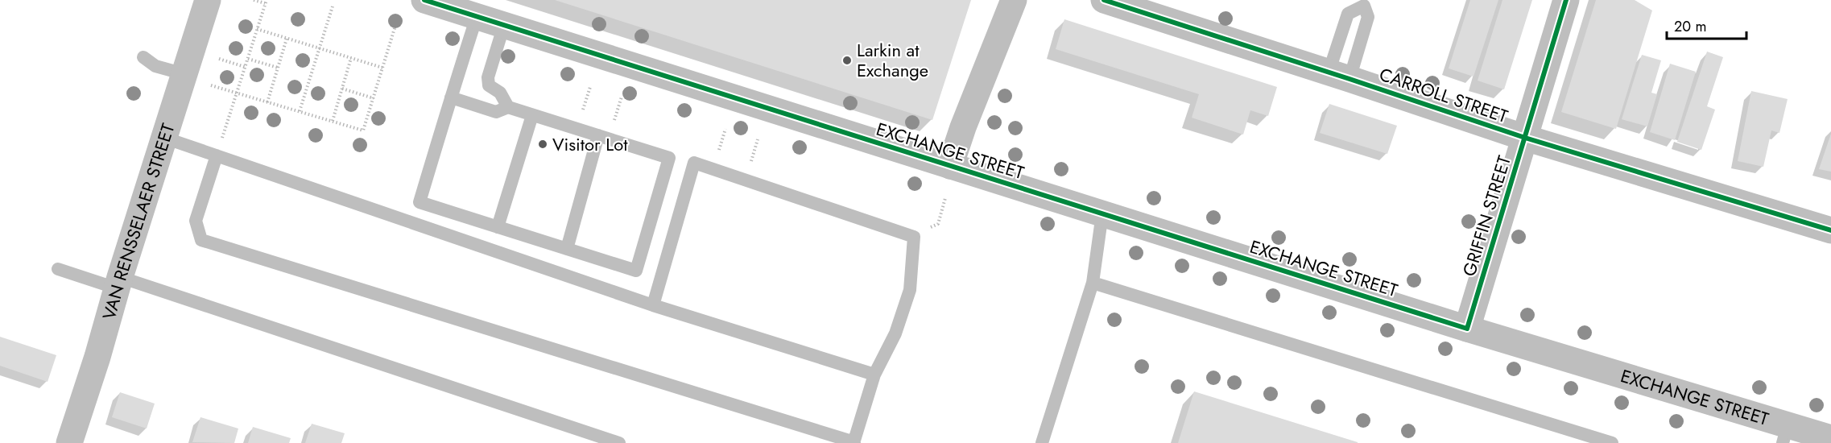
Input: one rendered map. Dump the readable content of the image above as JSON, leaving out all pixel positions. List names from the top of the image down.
{
  "streets": {
    "street": [
      "CARROLL STREET",
      "EXCHANGE STREET",
      "GRIFFIN STREET",
      "VAN RENSSELAER STREET"
    ]
  },
  "crossings": [
    ["CARROLL STREET", "GRIFFIN STREET"],
    ["EXCHANGE STREET", "GRIFFIN STREET"]
  ],
  "places": ["Larkin at Exchange", "Visitor Lot"],
  "scale_bar": "20 m"
}
